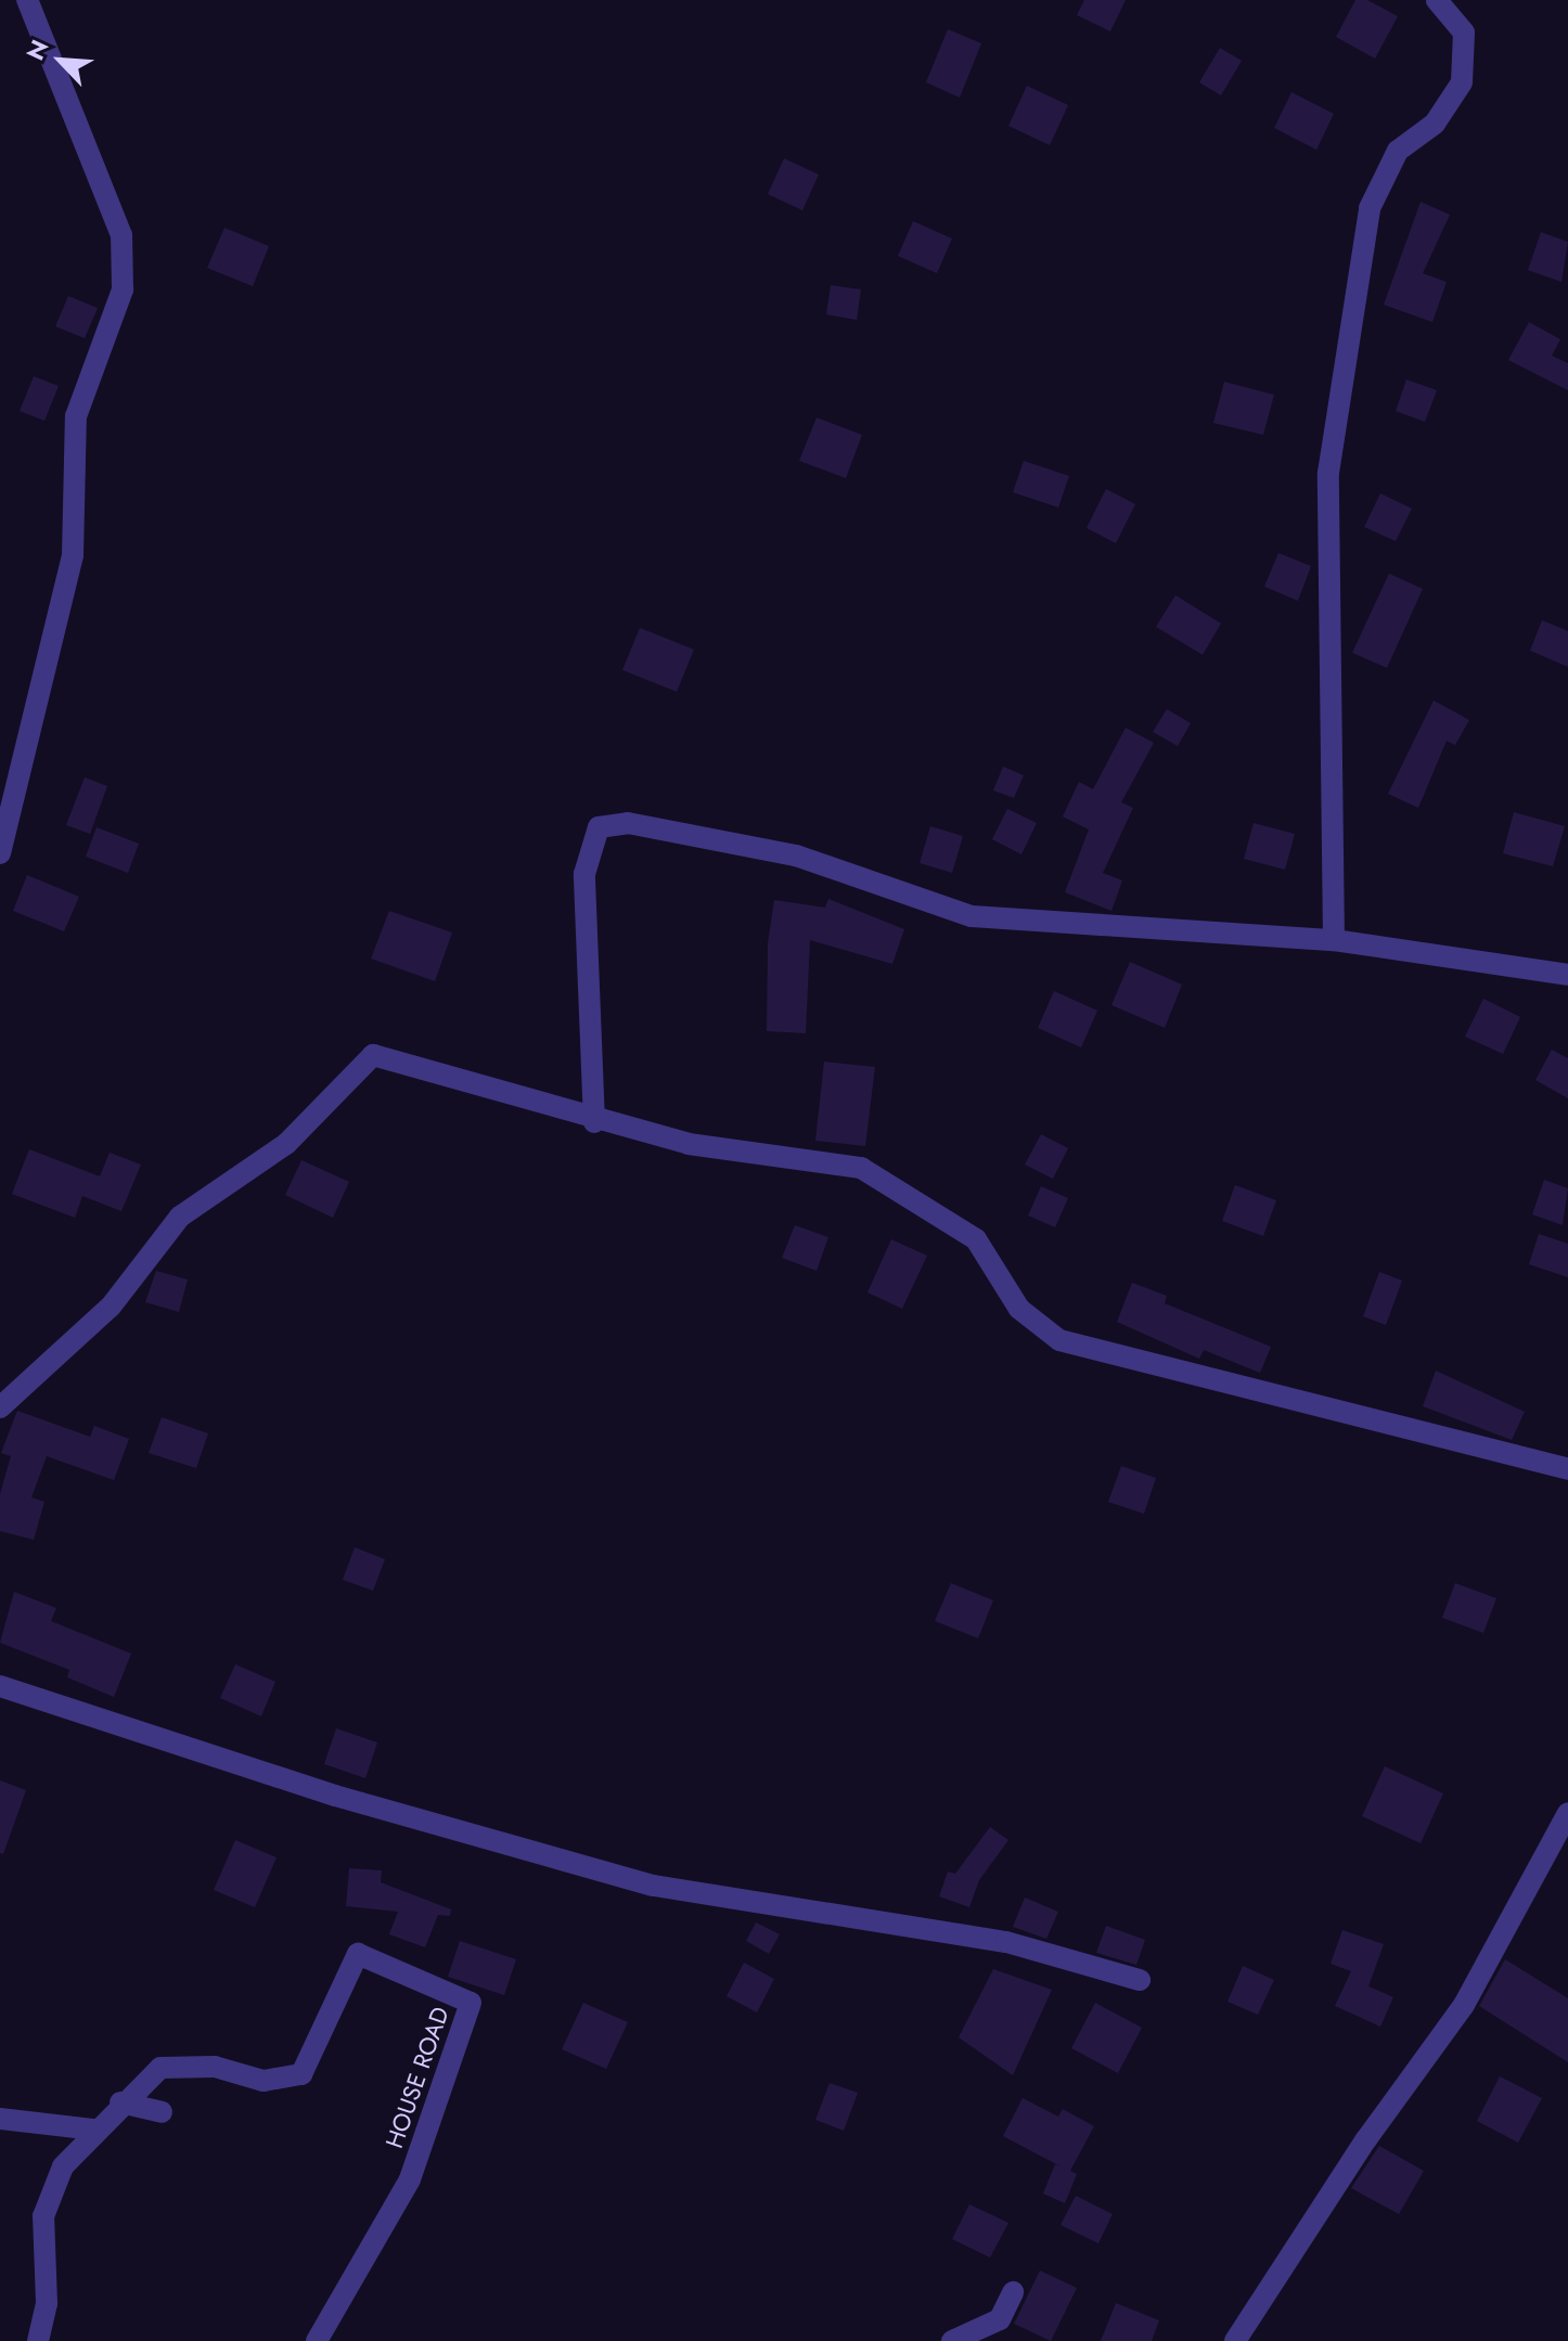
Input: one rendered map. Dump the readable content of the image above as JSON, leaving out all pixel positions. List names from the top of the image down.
{
  "streets": {
    "street": ["HOUSE ROAD"]
  },
  "north": "top left"
}
